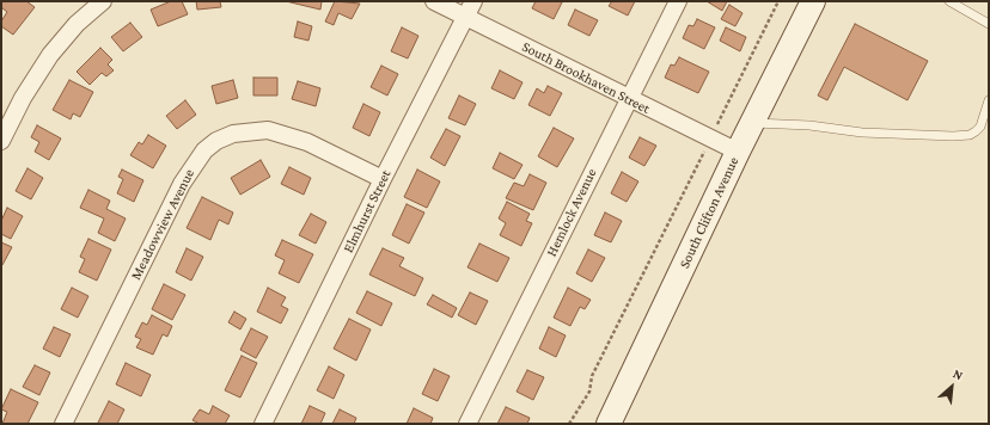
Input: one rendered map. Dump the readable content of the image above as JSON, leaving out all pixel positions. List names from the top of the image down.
{
  "streets": {
    "street": [
      "South Brookhaven Street",
      "Elmhurst Street",
      "Hemlock Avenue",
      "South Clifton Avenue",
      "Meadowview Avenue"
    ]
  },
  "crossings": [
    ["South Brookhaven Street", "Elmhurst Street"],
    ["South Brookhaven Street", "Hemlock Avenue"],
    ["South Brookhaven Street", "South Clifton Avenue"],
    ["Elmhurst Street", "Meadowview Avenue"]
  ],
  "north": "top right"
}
